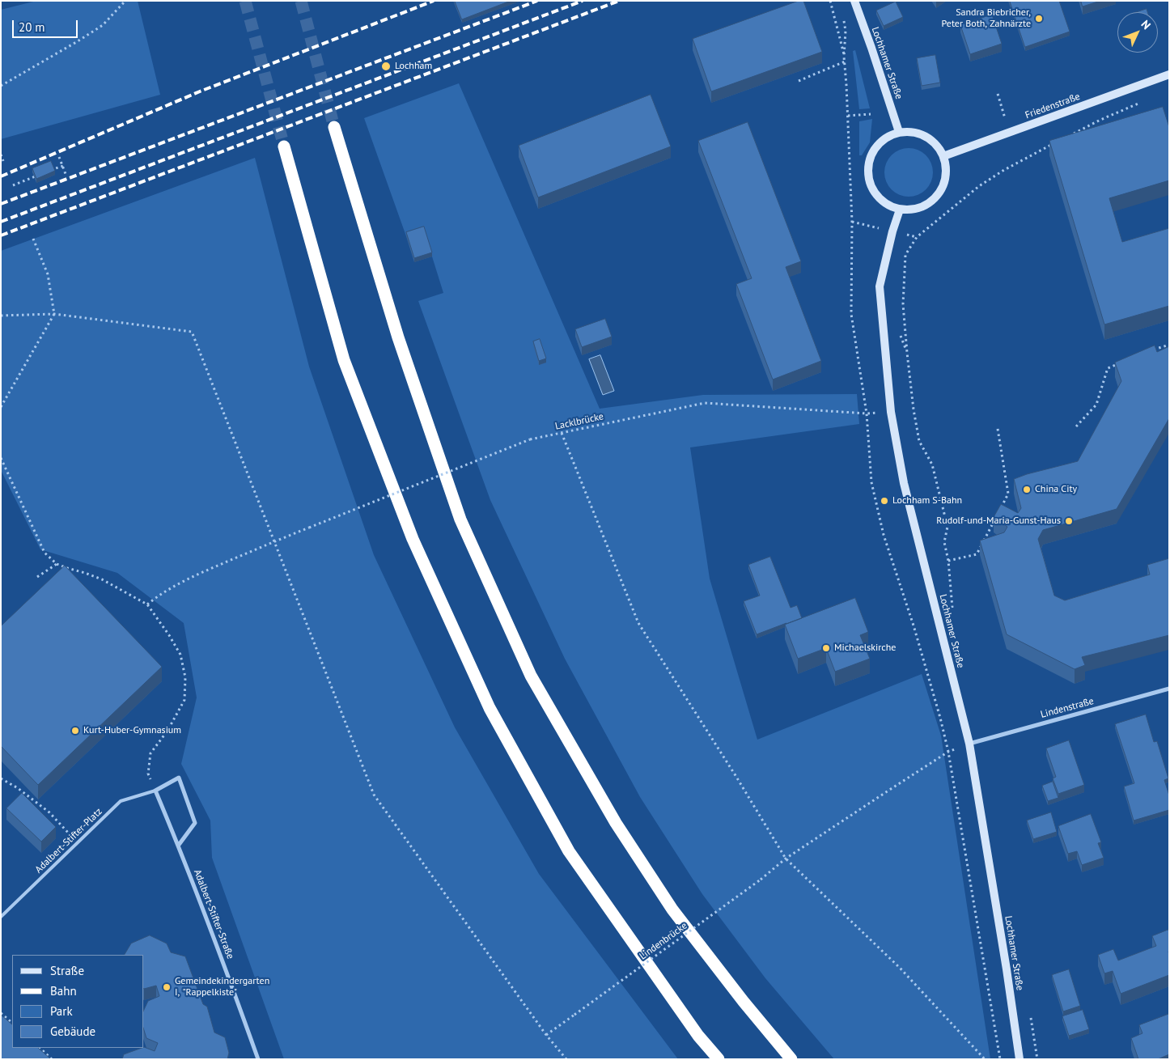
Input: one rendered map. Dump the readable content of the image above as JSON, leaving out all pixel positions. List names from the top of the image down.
{
  "streets": {
    "street": [
      "Lochhamer Straße",
      "Friedenstraße",
      "Lindenstraße",
      "Adalbert-Stifter-Straße"
    ],
    "lane": ["Adalbert-Stifter-Platz"],
    "path": ["Lacklbrücke", "Lindenbrücke"]
  },
  "crossings": [
    ["Lochhamer Straße", "Friedenstraße"],
    ["Lochhamer Straße", "Lindenstraße"],
    ["Adalbert-Stifter-Platz", "Adalbert-Stifter-Straße"]
  ],
  "places": [
    "Sandra Biebricher, Peter Both, Zahnärzte",
    "Lochham",
    "China City",
    "Lochham S-Bahn",
    "Rudolf-und-Maria-Gunst-Haus",
    "Michaelskirche",
    "Kurt-Huber-Gymnasium",
    "Gemeindekindergarten I, \"Rappelkiste\""
  ],
  "legend": [
    "Straße",
    "Bahn",
    "Park",
    "Gebäude"
  ],
  "scale_bar": "20 m",
  "north": "top right"
}
